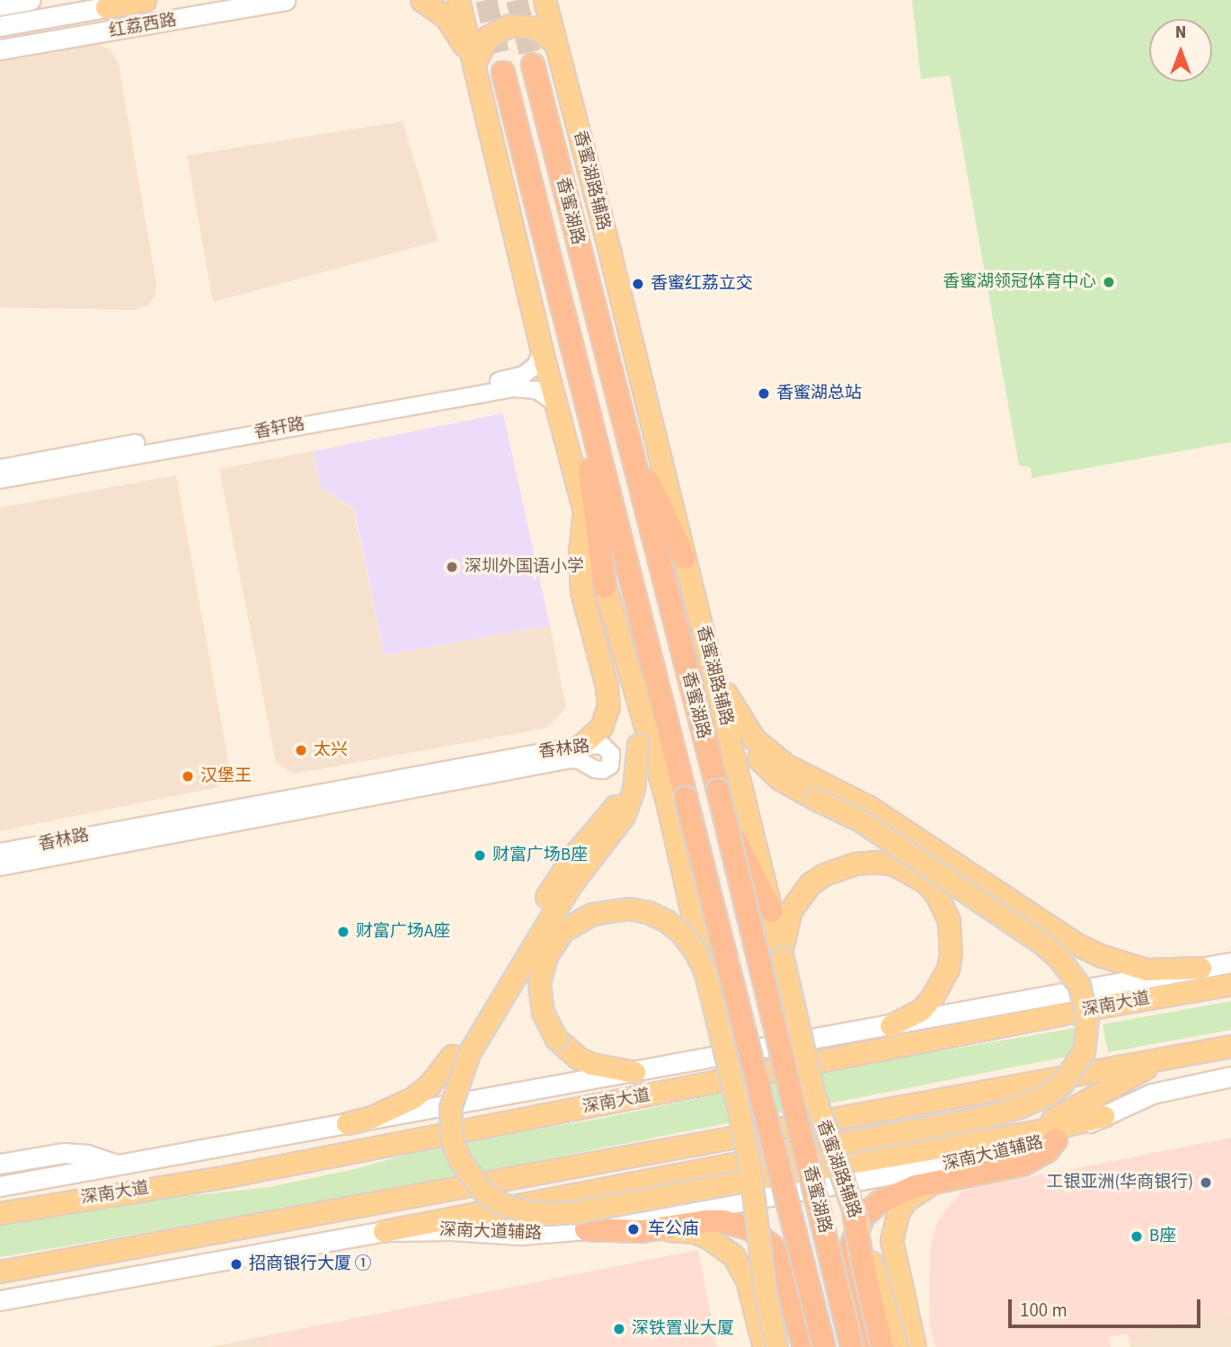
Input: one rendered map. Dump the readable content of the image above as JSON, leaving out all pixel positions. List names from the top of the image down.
{
  "streets": {
    "highway": ["香蜜湖路"],
    "main road": [
      "红荔西路",
      "香蜜湖路辅路",
      "深南大道",
      "深南大道辅路"
    ],
    "street": ["香轩路", "香林路"]
  },
  "places": [
    "香蜜湖领冠体育中心",
    "香蜜红荔立交",
    "香蜜湖总站",
    "深圳外国语小学",
    "太兴",
    "汉堡王",
    "财富广场B座",
    "财富广场A座",
    "工银亚洲(华商银行)",
    "车公庙",
    "B座",
    "招商银行大厦 ①",
    "深铁置业大厦"
  ],
  "scale_bar": "100 m",
  "north": "top"
}
